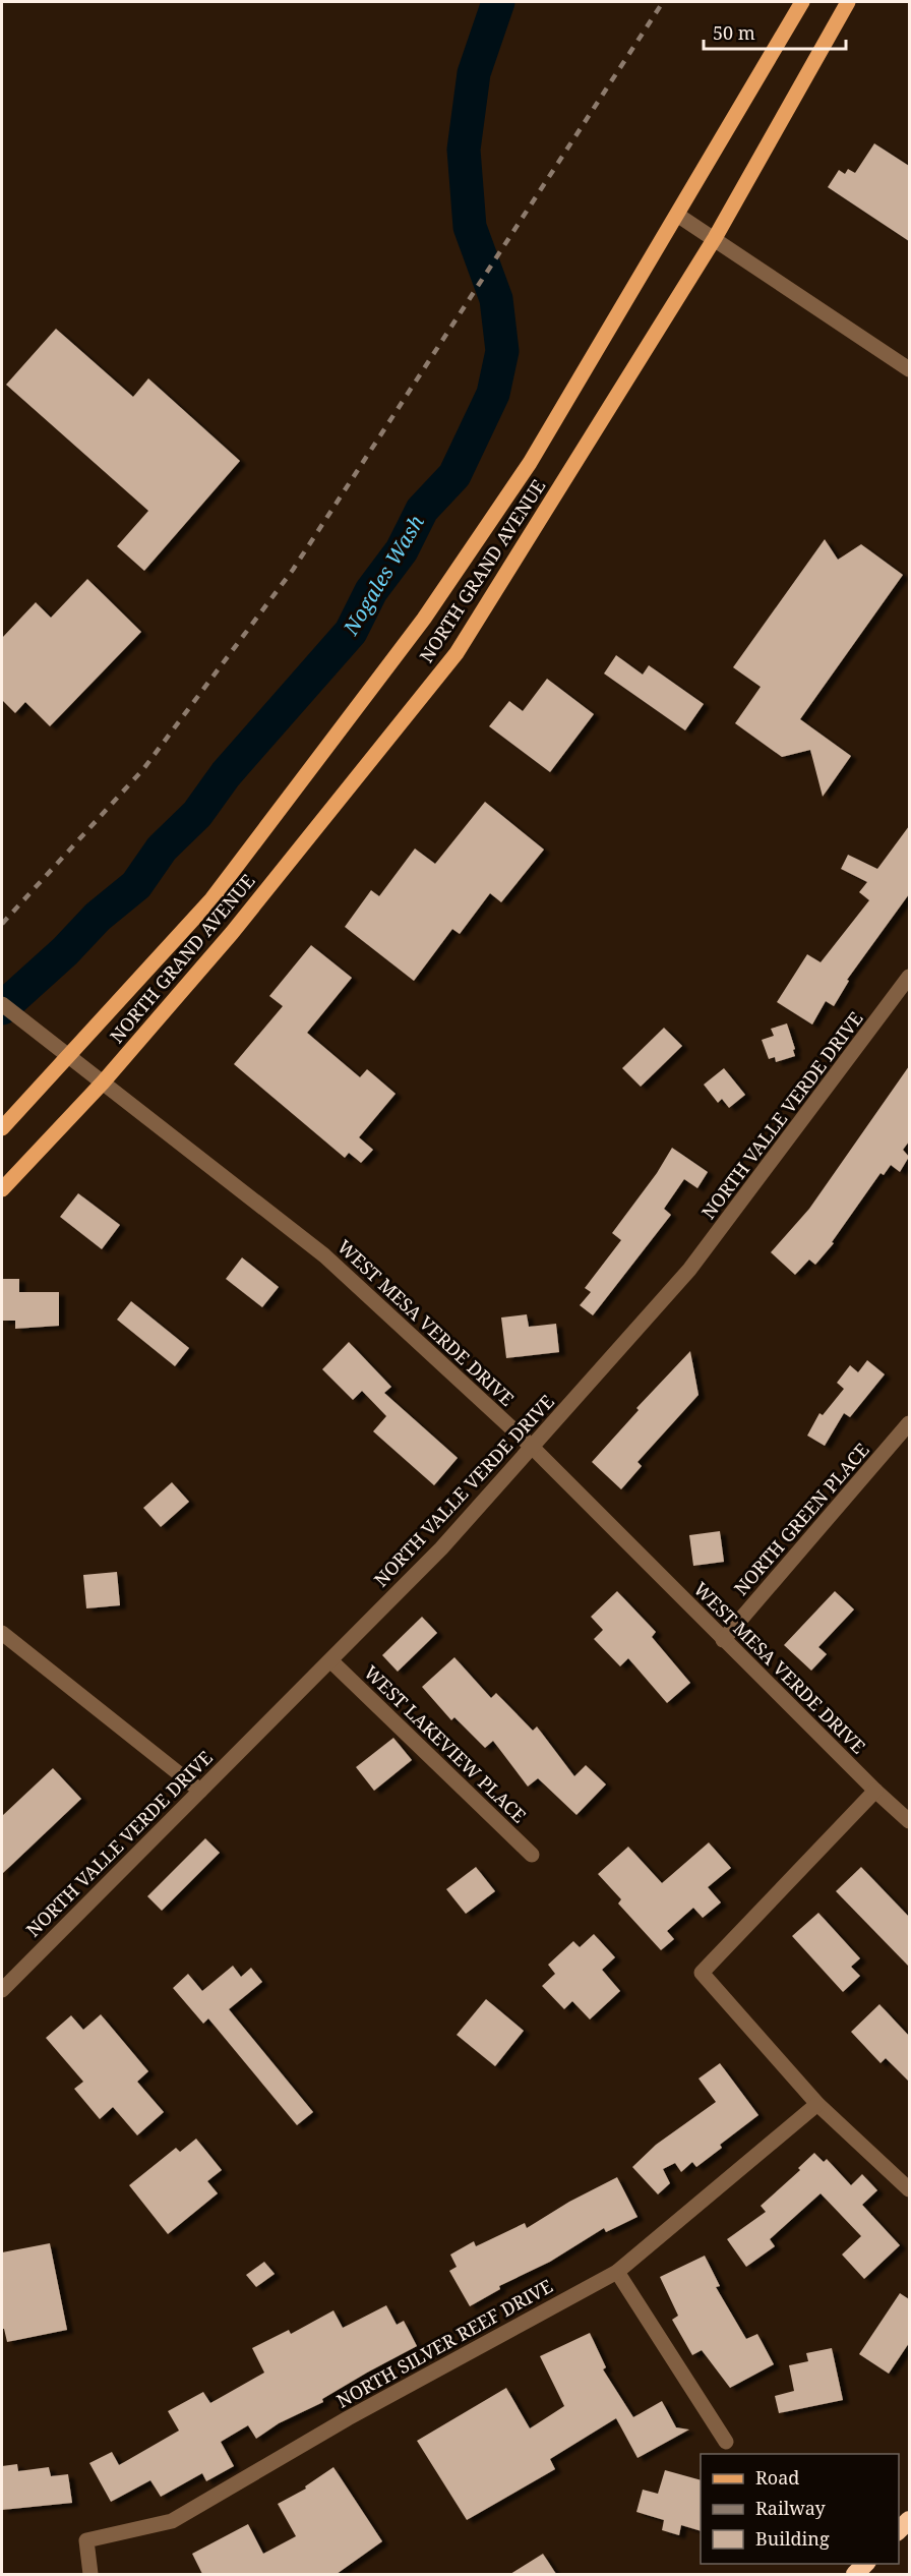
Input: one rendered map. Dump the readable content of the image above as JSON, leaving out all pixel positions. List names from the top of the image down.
{
  "streets": {
    "main road": ["NORTH GRAND AVENUE"],
    "street": [
      "NORTH VALLE VERDE DRIVE",
      "WEST MESA VERDE DRIVE",
      "NORTH GREEN PLACE",
      "WEST LAKEVIEW PLACE",
      "NORTH SILVER REEF DRIVE"
    ]
  },
  "crossings": [
    ["NORTH GRAND AVENUE", "WEST MESA VERDE DRIVE"],
    ["NORTH VALLE VERDE DRIVE", "WEST MESA VERDE DRIVE"],
    ["NORTH VALLE VERDE DRIVE", "WEST LAKEVIEW PLACE"],
    ["WEST MESA VERDE DRIVE", "NORTH GREEN PLACE"]
  ],
  "water": ["Nogales Wash"],
  "legend": ["Road", "Railway", "Building"],
  "scale_bar": "50 m"
}
